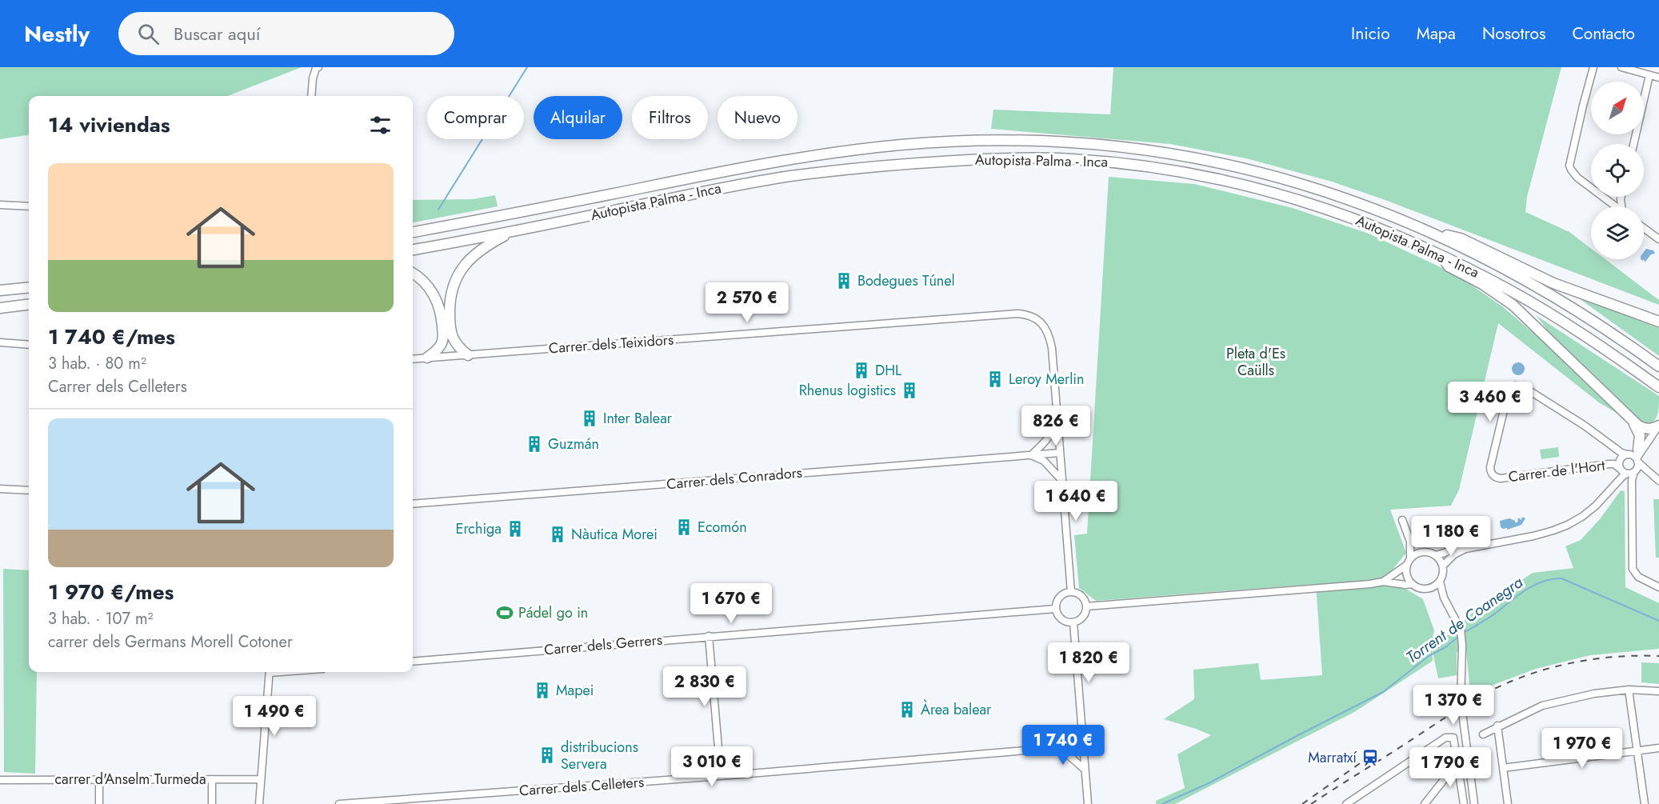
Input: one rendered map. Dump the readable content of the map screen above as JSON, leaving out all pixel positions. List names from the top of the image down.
{
  "streets": {
    "highway": ["Autopista Palma - Inca"],
    "street": [
      "Carrer dels Teixidors",
      "Carrer de l'Hort",
      "Carrer dels Conradors",
      "Carrer dels Gerrers",
      "carrer d'Anselm Turmeda",
      "Carrer dels Celleters"
    ]
  },
  "crossings": [
    ["Carrer dels Teixidors", "Carrer dels Conradors"],
    ["Carrer dels Teixidors", "Carrer dels Gerrers"]
  ],
  "water": ["Torrent de Coanegra"],
  "parks": ["Pleta d'Es Caülls"],
  "places": {
    "building": [
      "Bodegues Túnel",
      "DHL",
      "Leroy Merlin",
      "Rhenus logistics",
      "Inter Balear",
      "Guzmán",
      "Ecomón",
      "Erchiga",
      "Nàutica Morei",
      "Mapei",
      "Àrea balear",
      "distribucions Servera"
    ],
    "sports": ["Pádel go in"],
    "station": ["Marratxí"]
  },
  "north": "top right",
  "page": {
    "header": "Nestly",
    "search": "Buscar aquí",
    "nav": [
      "Inicio",
      "Mapa",
      "Nosotros",
      "Contacto"
    ],
    "chip": [
      "Comprar",
      "Alquilar",
      "Filtros",
      "Nuevo"
    ],
    "heading": "14 viviendas",
    "list": [
      {
        "name": "1 740 €/mes",
        "note": "3 hab. · 80 m² · Carrer dels Celleters"
      },
      {
        "name": "1 970 €/mes",
        "note": "3 hab. · 107 m² · carrer dels Germans Morell Cotoner"
      }
    ],
    "price": [
      "2 570 €",
      "3 460 €",
      "826 €",
      "1 640 €",
      "1 180 €",
      "1 670 €",
      "1 820 €",
      "2 830 €",
      "1 370 €",
      "1 490 €",
      "1 740 €",
      "1 970 €",
      "3 010 €",
      "1 790 €"
    ]
  }
}
